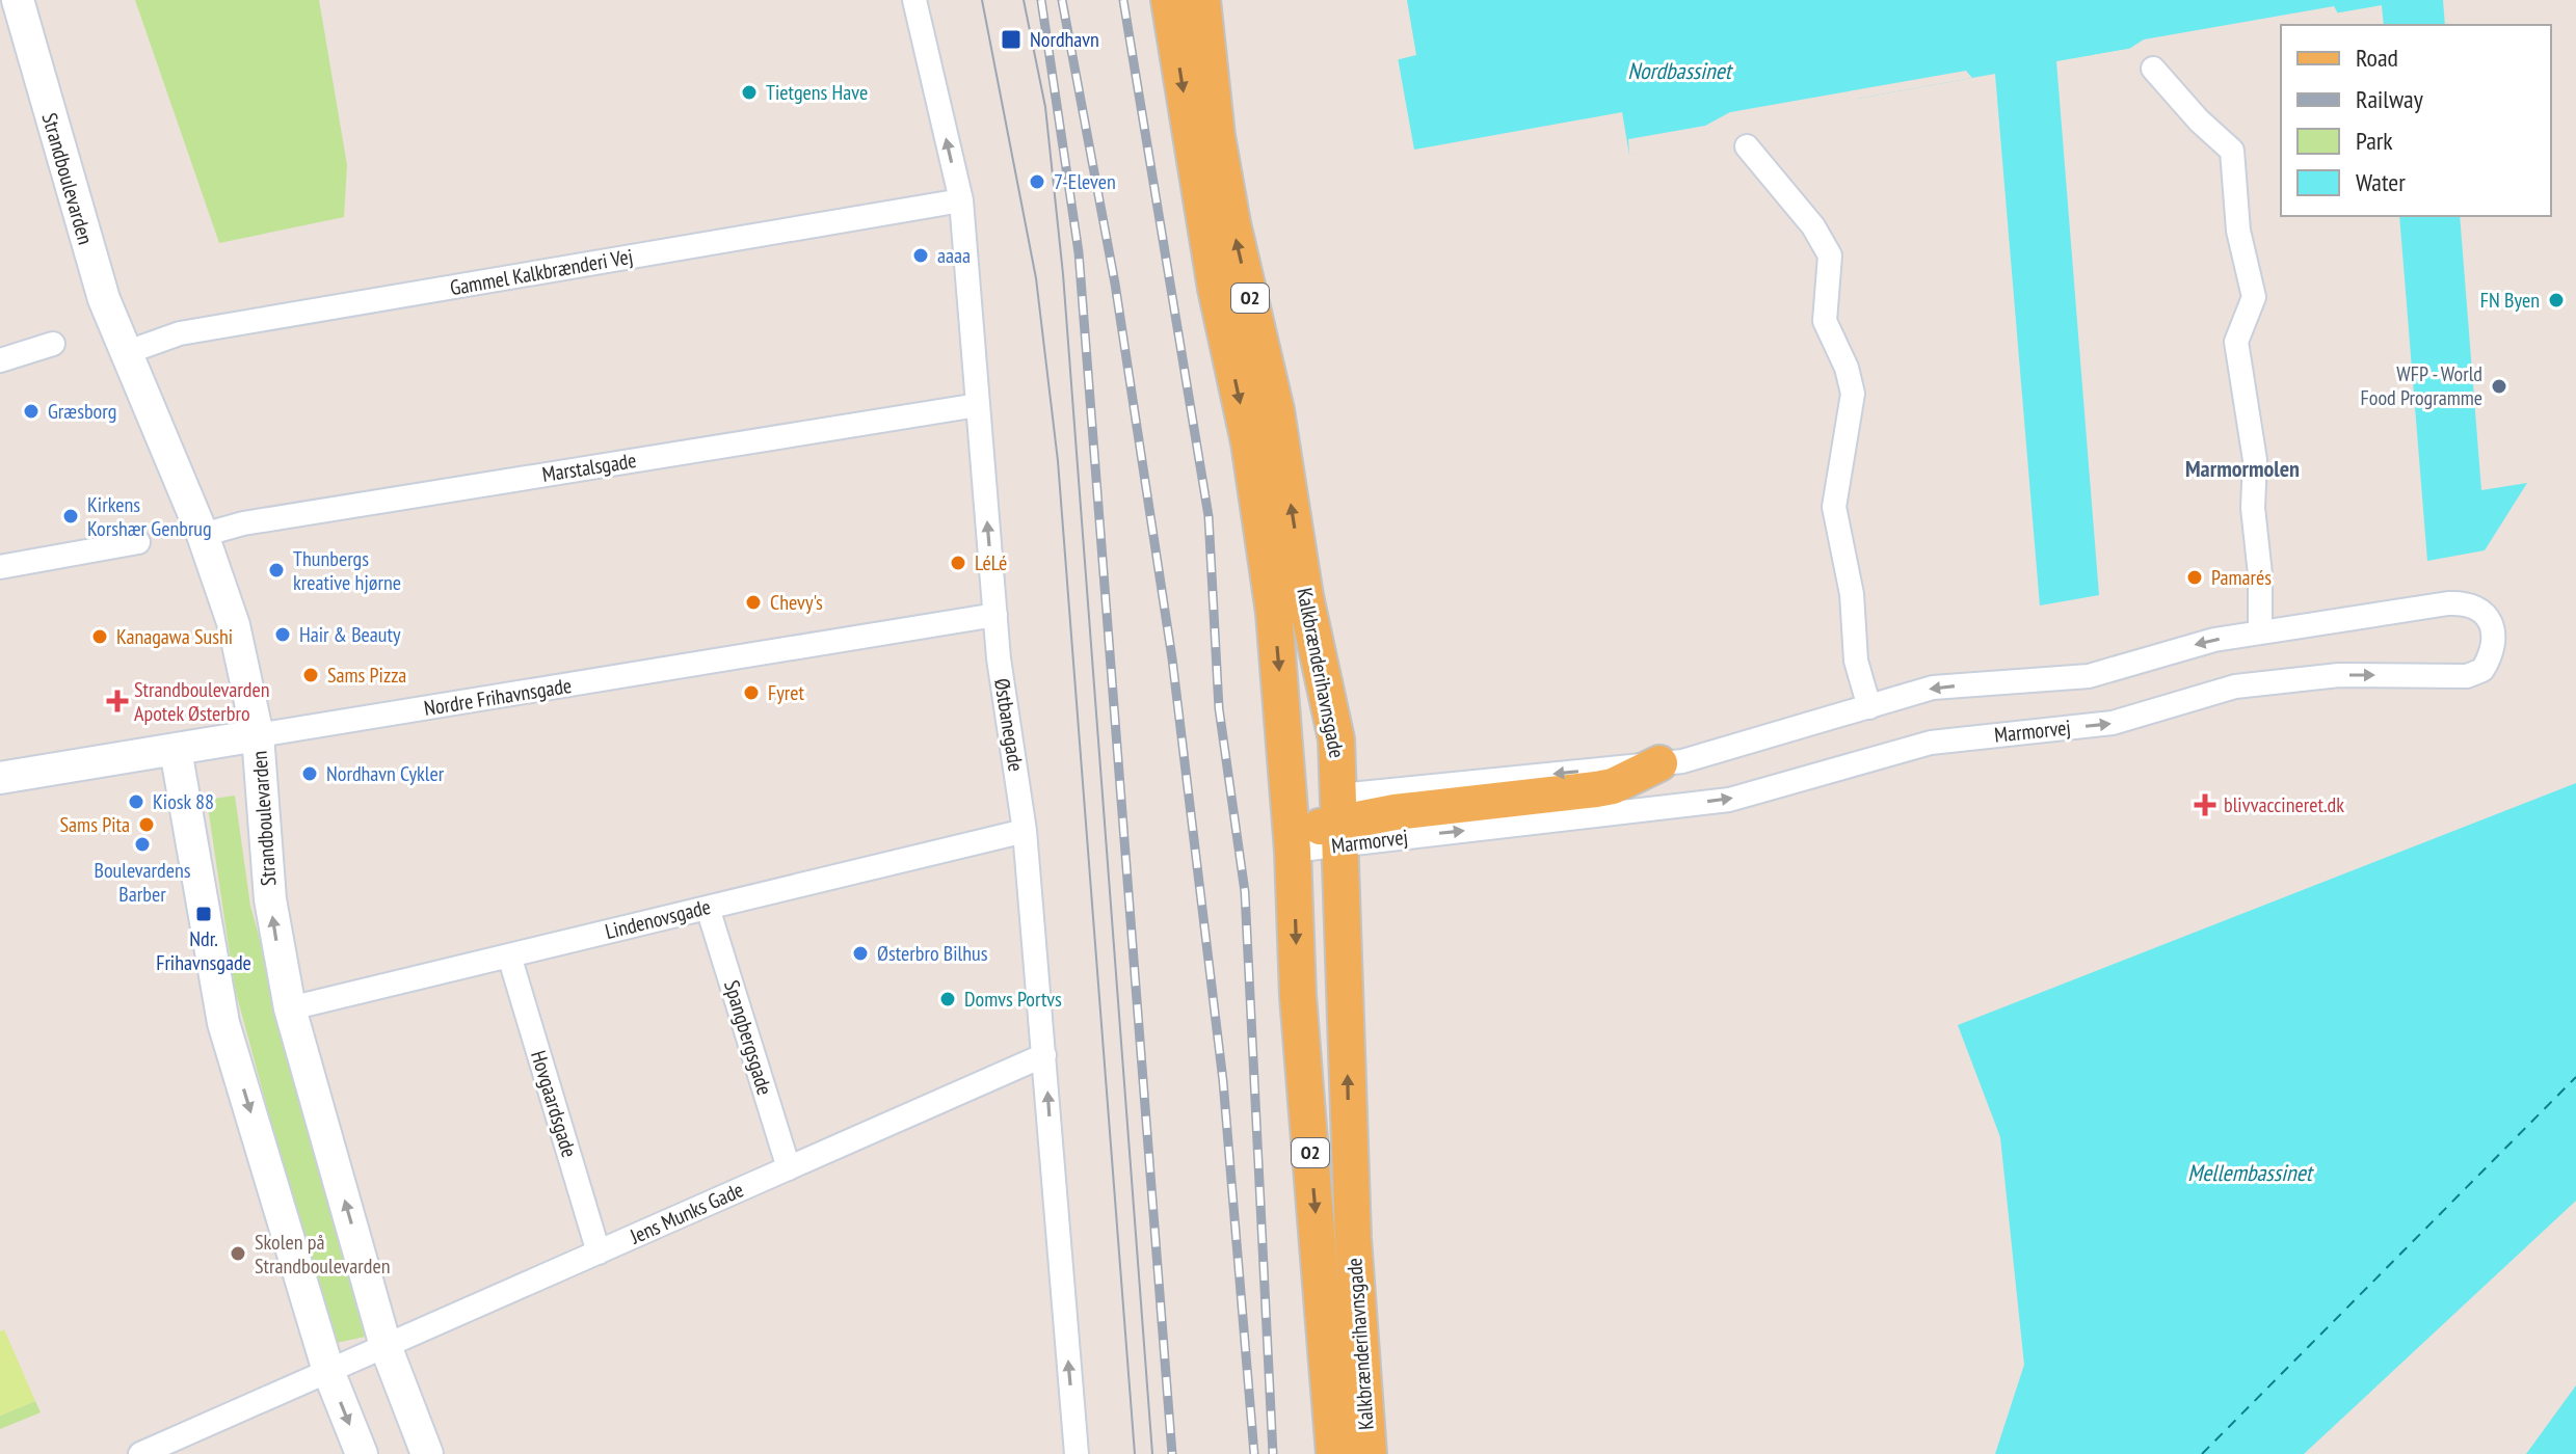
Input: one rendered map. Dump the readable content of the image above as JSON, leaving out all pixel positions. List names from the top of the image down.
{
  "streets": {
    "main road": ["O2", "Kalkbrænderihavnsgade"],
    "street": [
      "Strandboulevarden",
      "Gammel Kalkbrænderi Vej",
      "Marstalsgade",
      "Nordre Frihavnsgade",
      "Østbanegade",
      "Marmorvej",
      "Lindenovsgade",
      "Spangbergsgade",
      "Hovgaardsgade",
      "Jens Munks Gade"
    ]
  },
  "crossings": [
    ["Strandboulevarden", "Gammel Kalkbrænderi Vej"],
    ["Strandboulevarden", "Marstalsgade"],
    ["Strandboulevarden", "Nordre Frihavnsgade"],
    ["Strandboulevarden", "Lindenovsgade"],
    ["Strandboulevarden", "Jens Munks Gade"],
    ["Gammel Kalkbrænderi Vej", "Østbanegade"],
    ["Marstalsgade", "Østbanegade"],
    ["Kalkbrænderihavnsgade", "Marmorvej"],
    ["Nordre Frihavnsgade", "Østbanegade"],
    ["Østbanegade", "Lindenovsgade"],
    ["Østbanegade", "Jens Munks Gade"],
    ["Lindenovsgade", "Spangbergsgade"],
    ["Lindenovsgade", "Hovgaardsgade"],
    ["Spangbergsgade", "Jens Munks Gade"],
    ["Hovgaardsgade", "Jens Munks Gade"]
  ],
  "one_way": ["Østbanegade"],
  "districts": ["Marmormolen"],
  "water": ["Nordbassinet", "Mellembassinet"],
  "places": {
    "transit": ["Nordhavn", "Ndr. Frihavnsgade"],
    "other": [
      "Tietgens Have",
      "7-Eleven",
      "aaaa",
      "FN Byen",
      "WFP - World Food Programme",
      "Græsborg",
      "Kirkens Korshær Genbrug",
      "LéLé",
      "Thunbergs kreative hjørne",
      "Pamarés",
      "Chevy's",
      "Hair & Beauty",
      "Kanagawa Sushi",
      "Sams Pizza",
      "Fyret",
      "Nordhavn Cykler",
      "Kiosk 88",
      "Sams Pita",
      "Boulevardens Barber",
      "Østerbro Bilhus",
      "Domvs Portvs",
      "Skolen på Strandboulevarden"
    ],
    "health": ["Strandboulevarden Apotek Østerbro", "blivvaccineret.dk"]
  },
  "legend": [
    "Road",
    "Railway",
    "Park",
    "Water"
  ]
}
